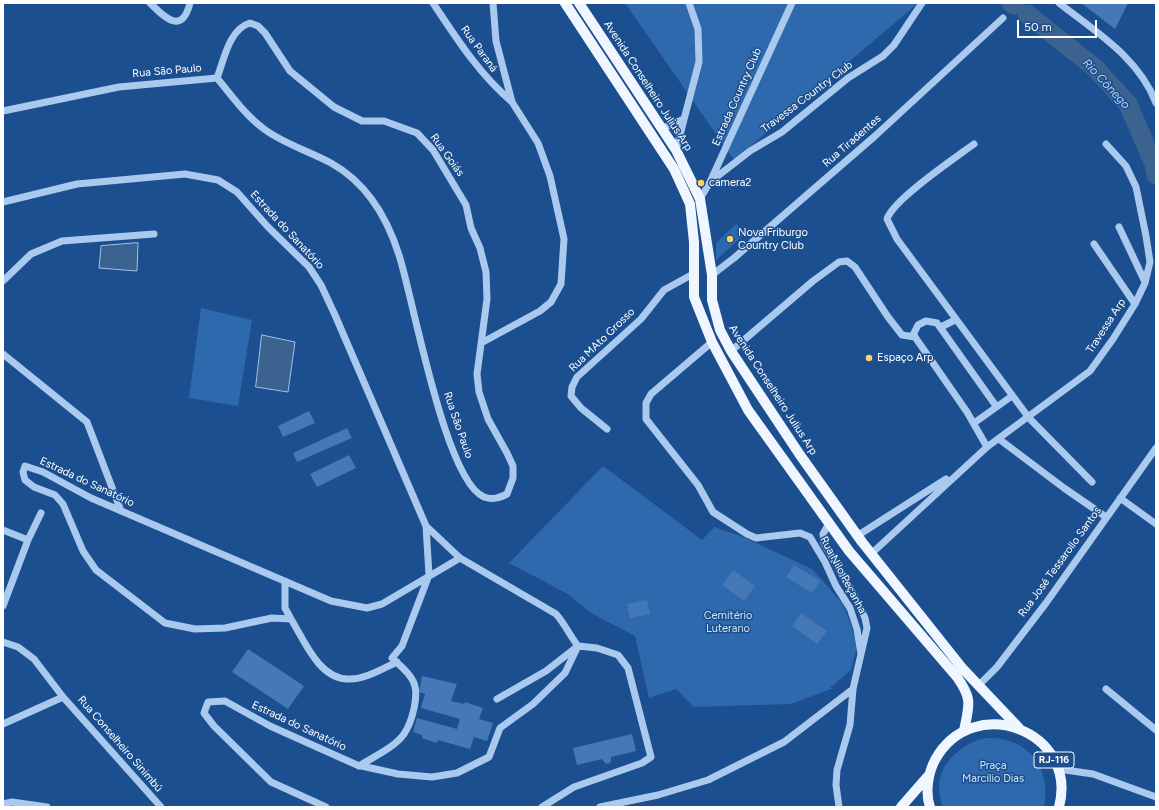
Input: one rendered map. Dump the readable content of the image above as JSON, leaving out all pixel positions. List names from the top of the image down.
{
  "streets": {
    "main road": ["Avenida Conselheiro Julius Arp", "RJ-116"],
    "street": [
      "Rua Paraná",
      "Rua São Paulo",
      "Estrada Country Club",
      "Travessa Country Club",
      "Rua Tiradentes",
      "Rua Goiás",
      "Estrada do Sanatório",
      "Travessa Arp",
      "Rua MAto Grosso",
      "Rua José Tessarollo Santos",
      "Rua Nilo Peçanha",
      "Rua Conselheiro Sinimbú"
    ]
  },
  "crossings": [
    ["Rua São Paulo", "Rua Goiás"],
    ["Avenida Conselheiro Julius Arp", "Estrada Country Club"],
    ["Avenida Conselheiro Julius Arp", "Rua Tiradentes"],
    ["Avenida Conselheiro Julius Arp", "Travessa Arp"],
    ["Avenida Conselheiro Julius Arp", "Rua José Tessarollo Santos"],
    ["Avenida Conselheiro Julius Arp", "RJ-116"],
    ["Estrada Country Club", "Travessa Country Club"]
  ],
  "water": ["Rio Cônego"],
  "parks": ["Cemitério Luterano", "Praça Marcílio Dias"],
  "places": ["camera2", "Nova Friburgo Country Club", "Espaço Arp"],
  "scale_bar": "50 m"
}
